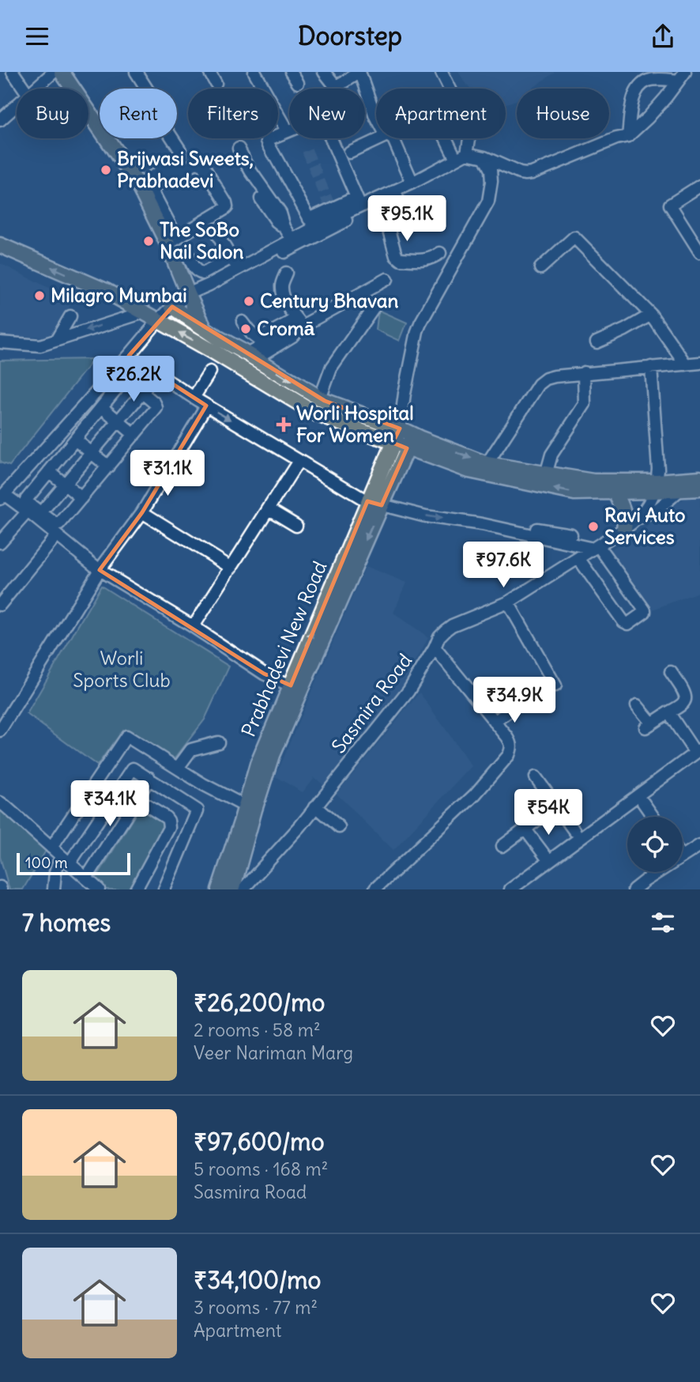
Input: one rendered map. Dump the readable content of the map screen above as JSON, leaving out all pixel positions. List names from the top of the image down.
{
  "streets": {
    "main road": ["Prabhadevi New Road"],
    "street": ["Sasmira Road"]
  },
  "parks": ["Worli Sports Club"],
  "places": {
    "other": [
      "Brijwasi Sweets, Prabhadevi",
      "The SoBo Nail Salon",
      "Milagro Mumbai",
      "Century Bhavan",
      "Cromā",
      "Ravi Auto Services"
    ],
    "health": ["Worli Hospital For Women"]
  },
  "scale_bar": "100 m",
  "page": {
    "header": "Doorstep",
    "chip": [
      "Buy",
      "Rent",
      "Filters",
      "New",
      "Apartment",
      "House"
    ],
    "price": [
      "₹95.1K",
      "₹26.2K",
      "₹31.1K",
      "₹97.6K",
      "₹34.9K",
      "₹34.1K",
      "₹54K"
    ],
    "scale": "100 m",
    "heading": "7 homes",
    "list": [
      {
        "name": "₹26,200/mo",
        "note": "2 rooms · 58 m² · Veer Nariman Marg"
      },
      {
        "name": "₹97,600/mo",
        "note": "5 rooms · 168 m² · Sasmira Road"
      },
      {
        "name": "₹34,100/mo",
        "note": "3 rooms · 77 m² · Apartment"
      }
    ]
  }
}
